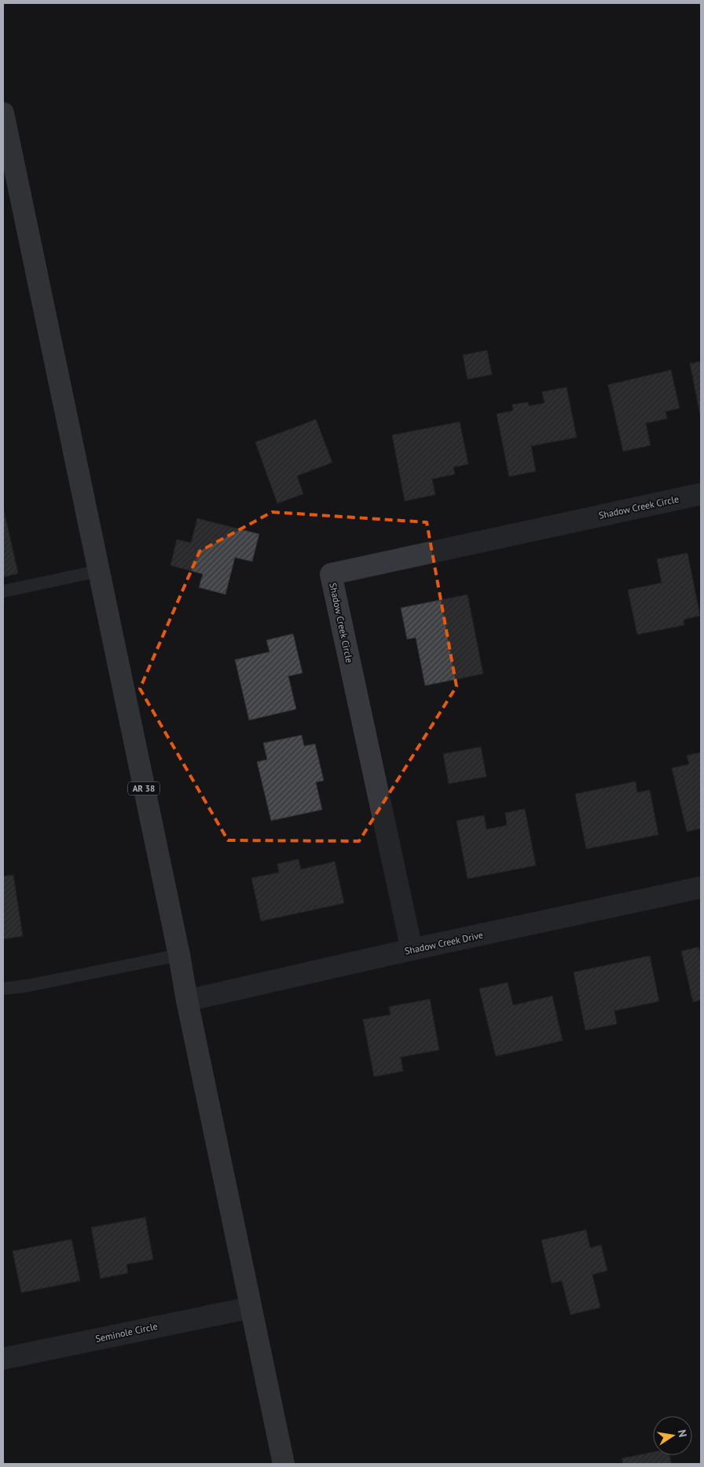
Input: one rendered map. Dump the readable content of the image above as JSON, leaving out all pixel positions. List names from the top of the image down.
{
  "streets": {
    "main road": ["AR 38"],
    "street": ["Shadow Creek Circle", "Shadow Creek Drive", "Seminole Circle"]
  },
  "crossings": [
    ["Shadow Creek Circle", "Shadow Creek Drive"],
    ["AR 38", "Shadow Creek Drive"],
    ["AR 38", "Seminole Circle"]
  ],
  "north": "right"
}
